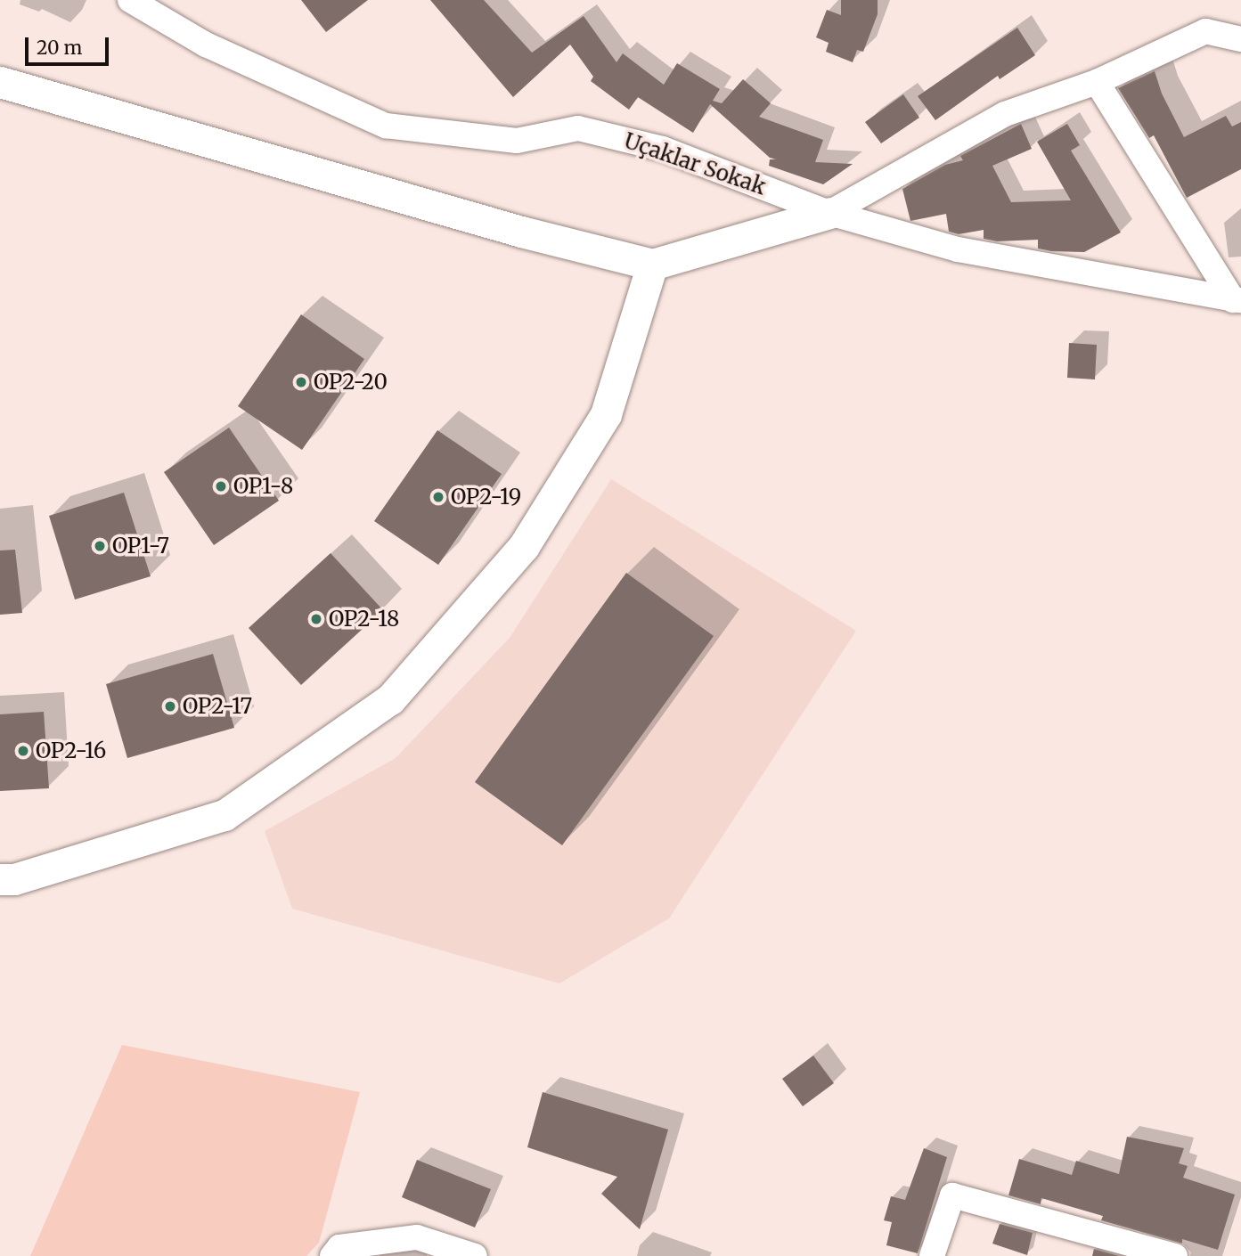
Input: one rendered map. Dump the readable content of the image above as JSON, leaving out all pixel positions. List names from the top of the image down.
{
  "streets": {
    "street": ["Uçaklar Sokak"]
  },
  "places": [
    "OP2-20",
    "OP1-8",
    "OP2-19",
    "OP1-7",
    "OP2-18",
    "OP2-17",
    "OP2-16"
  ],
  "scale_bar": "20 m"
}
